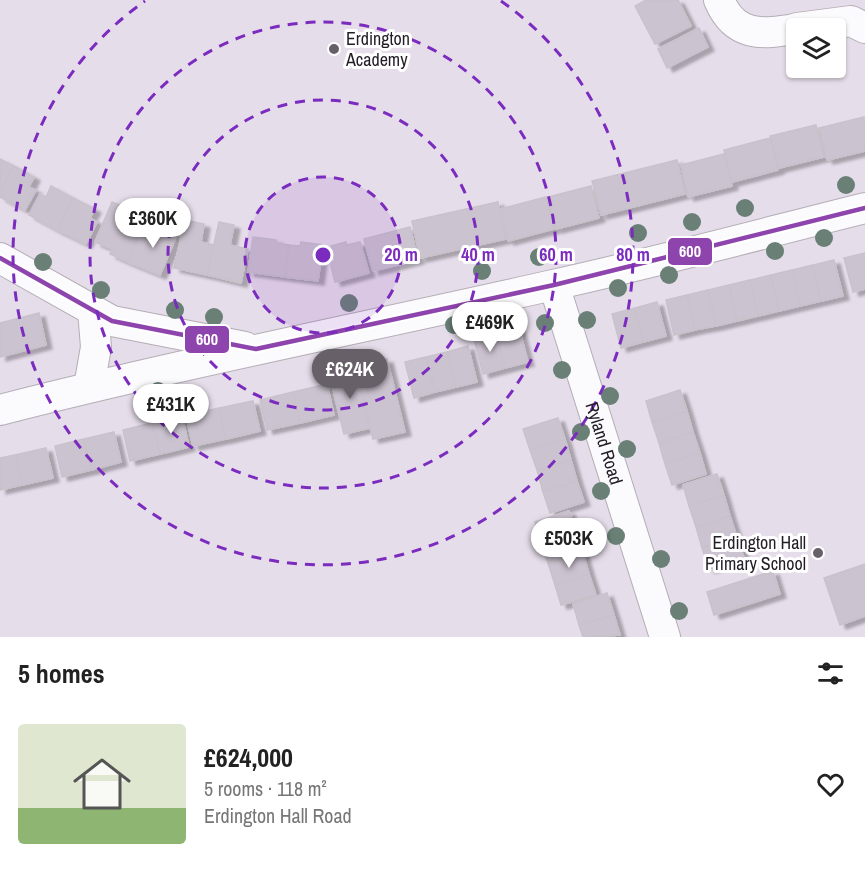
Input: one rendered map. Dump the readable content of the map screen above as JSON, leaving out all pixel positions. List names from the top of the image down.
{
  "streets": {
    "street": ["Ryland Road"]
  },
  "places": ["Erdington Academy", "Erdington Hall Primary School"],
  "lines": ["transit line 600"],
  "page": {
    "price": [
      "£360K",
      "£469K",
      "£624K",
      "£431K",
      "£503K"
    ],
    "heading": "5 homes",
    "list": [
      {
        "name": "£624,000",
        "note": "5 rooms · 118 m² · Erdington Hall Road"
      }
    ]
  },
  "rings": [
    "20 m",
    "40 m",
    "60 m",
    "80 m"
  ]
}
